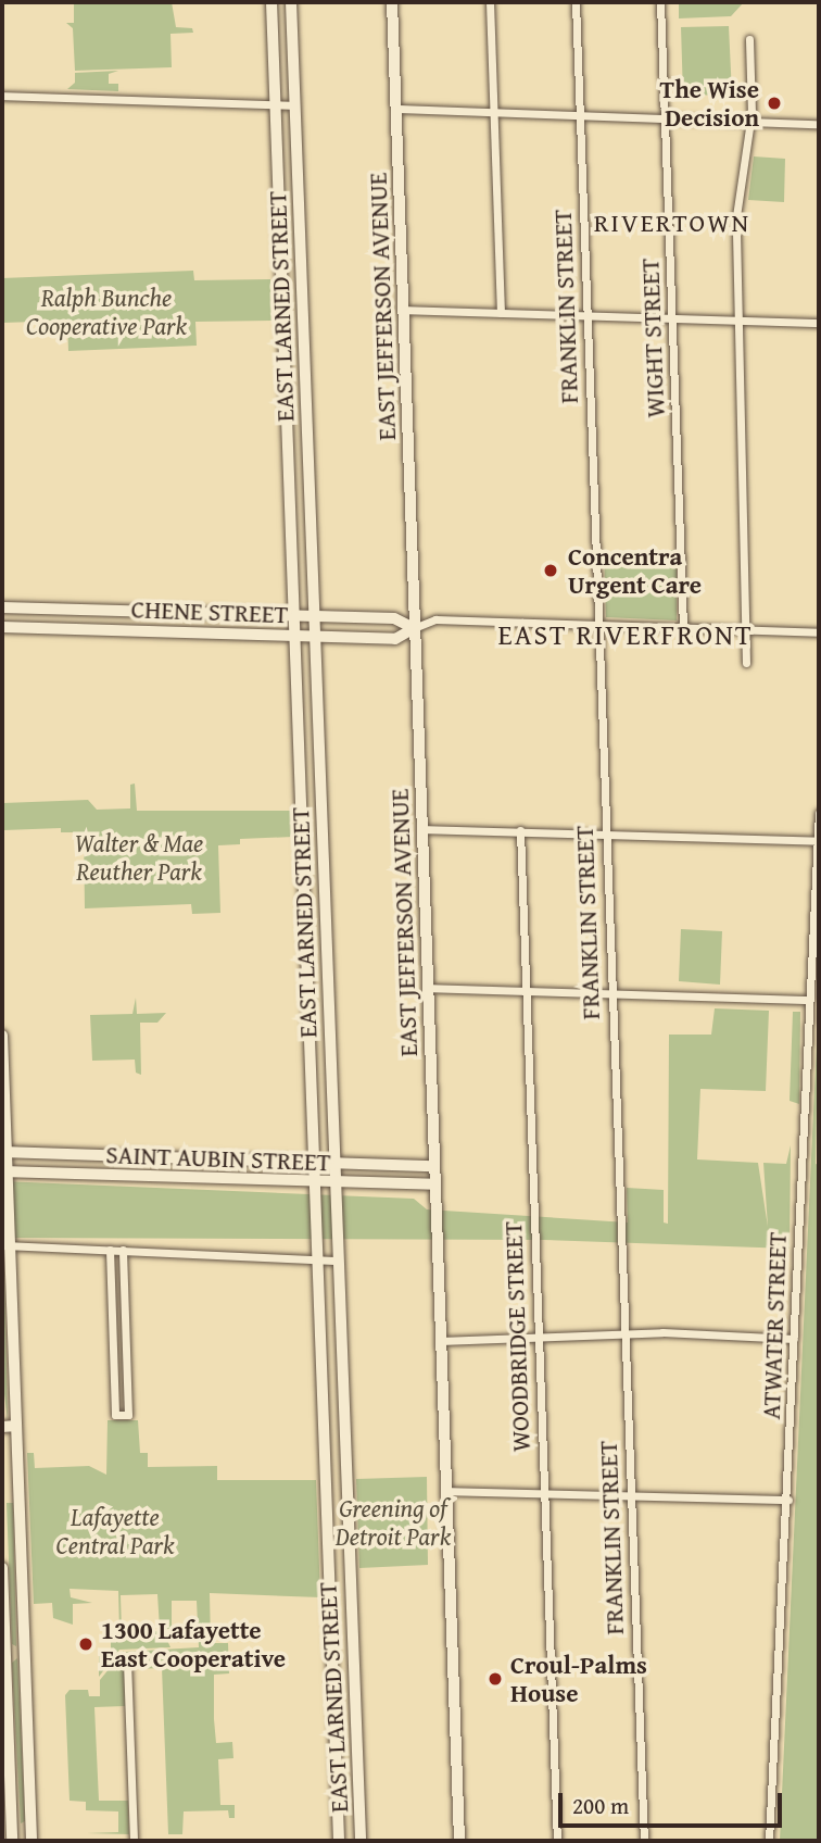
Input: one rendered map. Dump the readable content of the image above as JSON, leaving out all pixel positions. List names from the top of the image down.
{
  "streets": {
    "street": [
      "EAST LARNED STREET",
      "EAST JEFFERSON AVENUE",
      "FRANKLIN STREET",
      "WIGHT STREET",
      "CHENE STREET",
      "SAINT AUBIN STREET",
      "ATWATER STREET",
      "WOODBRIDGE STREET"
    ]
  },
  "crossings": [
    ["EAST LARNED STREET", "CHENE STREET"],
    ["EAST LARNED STREET", "SAINT AUBIN STREET"],
    ["EAST JEFFERSON AVENUE", "CHENE STREET"],
    ["EAST JEFFERSON AVENUE", "SAINT AUBIN STREET"],
    ["FRANKLIN STREET", "CHENE STREET"],
    ["WIGHT STREET", "CHENE STREET"]
  ],
  "districts": ["RIVERTOWN", "EAST RIVERFRONT"],
  "parks": [
    "Ralph Bunche Cooperative Park",
    "Walter & Mae Reuther Park",
    "Greening of Detroit Park",
    "Lafayette Central Park"
  ],
  "places": [
    "The Wise Decision",
    "Concentra Urgent Care",
    "1300 Lafayette East Cooperative",
    "Croul-Palms House"
  ],
  "scale_bar": "200 m"
}
